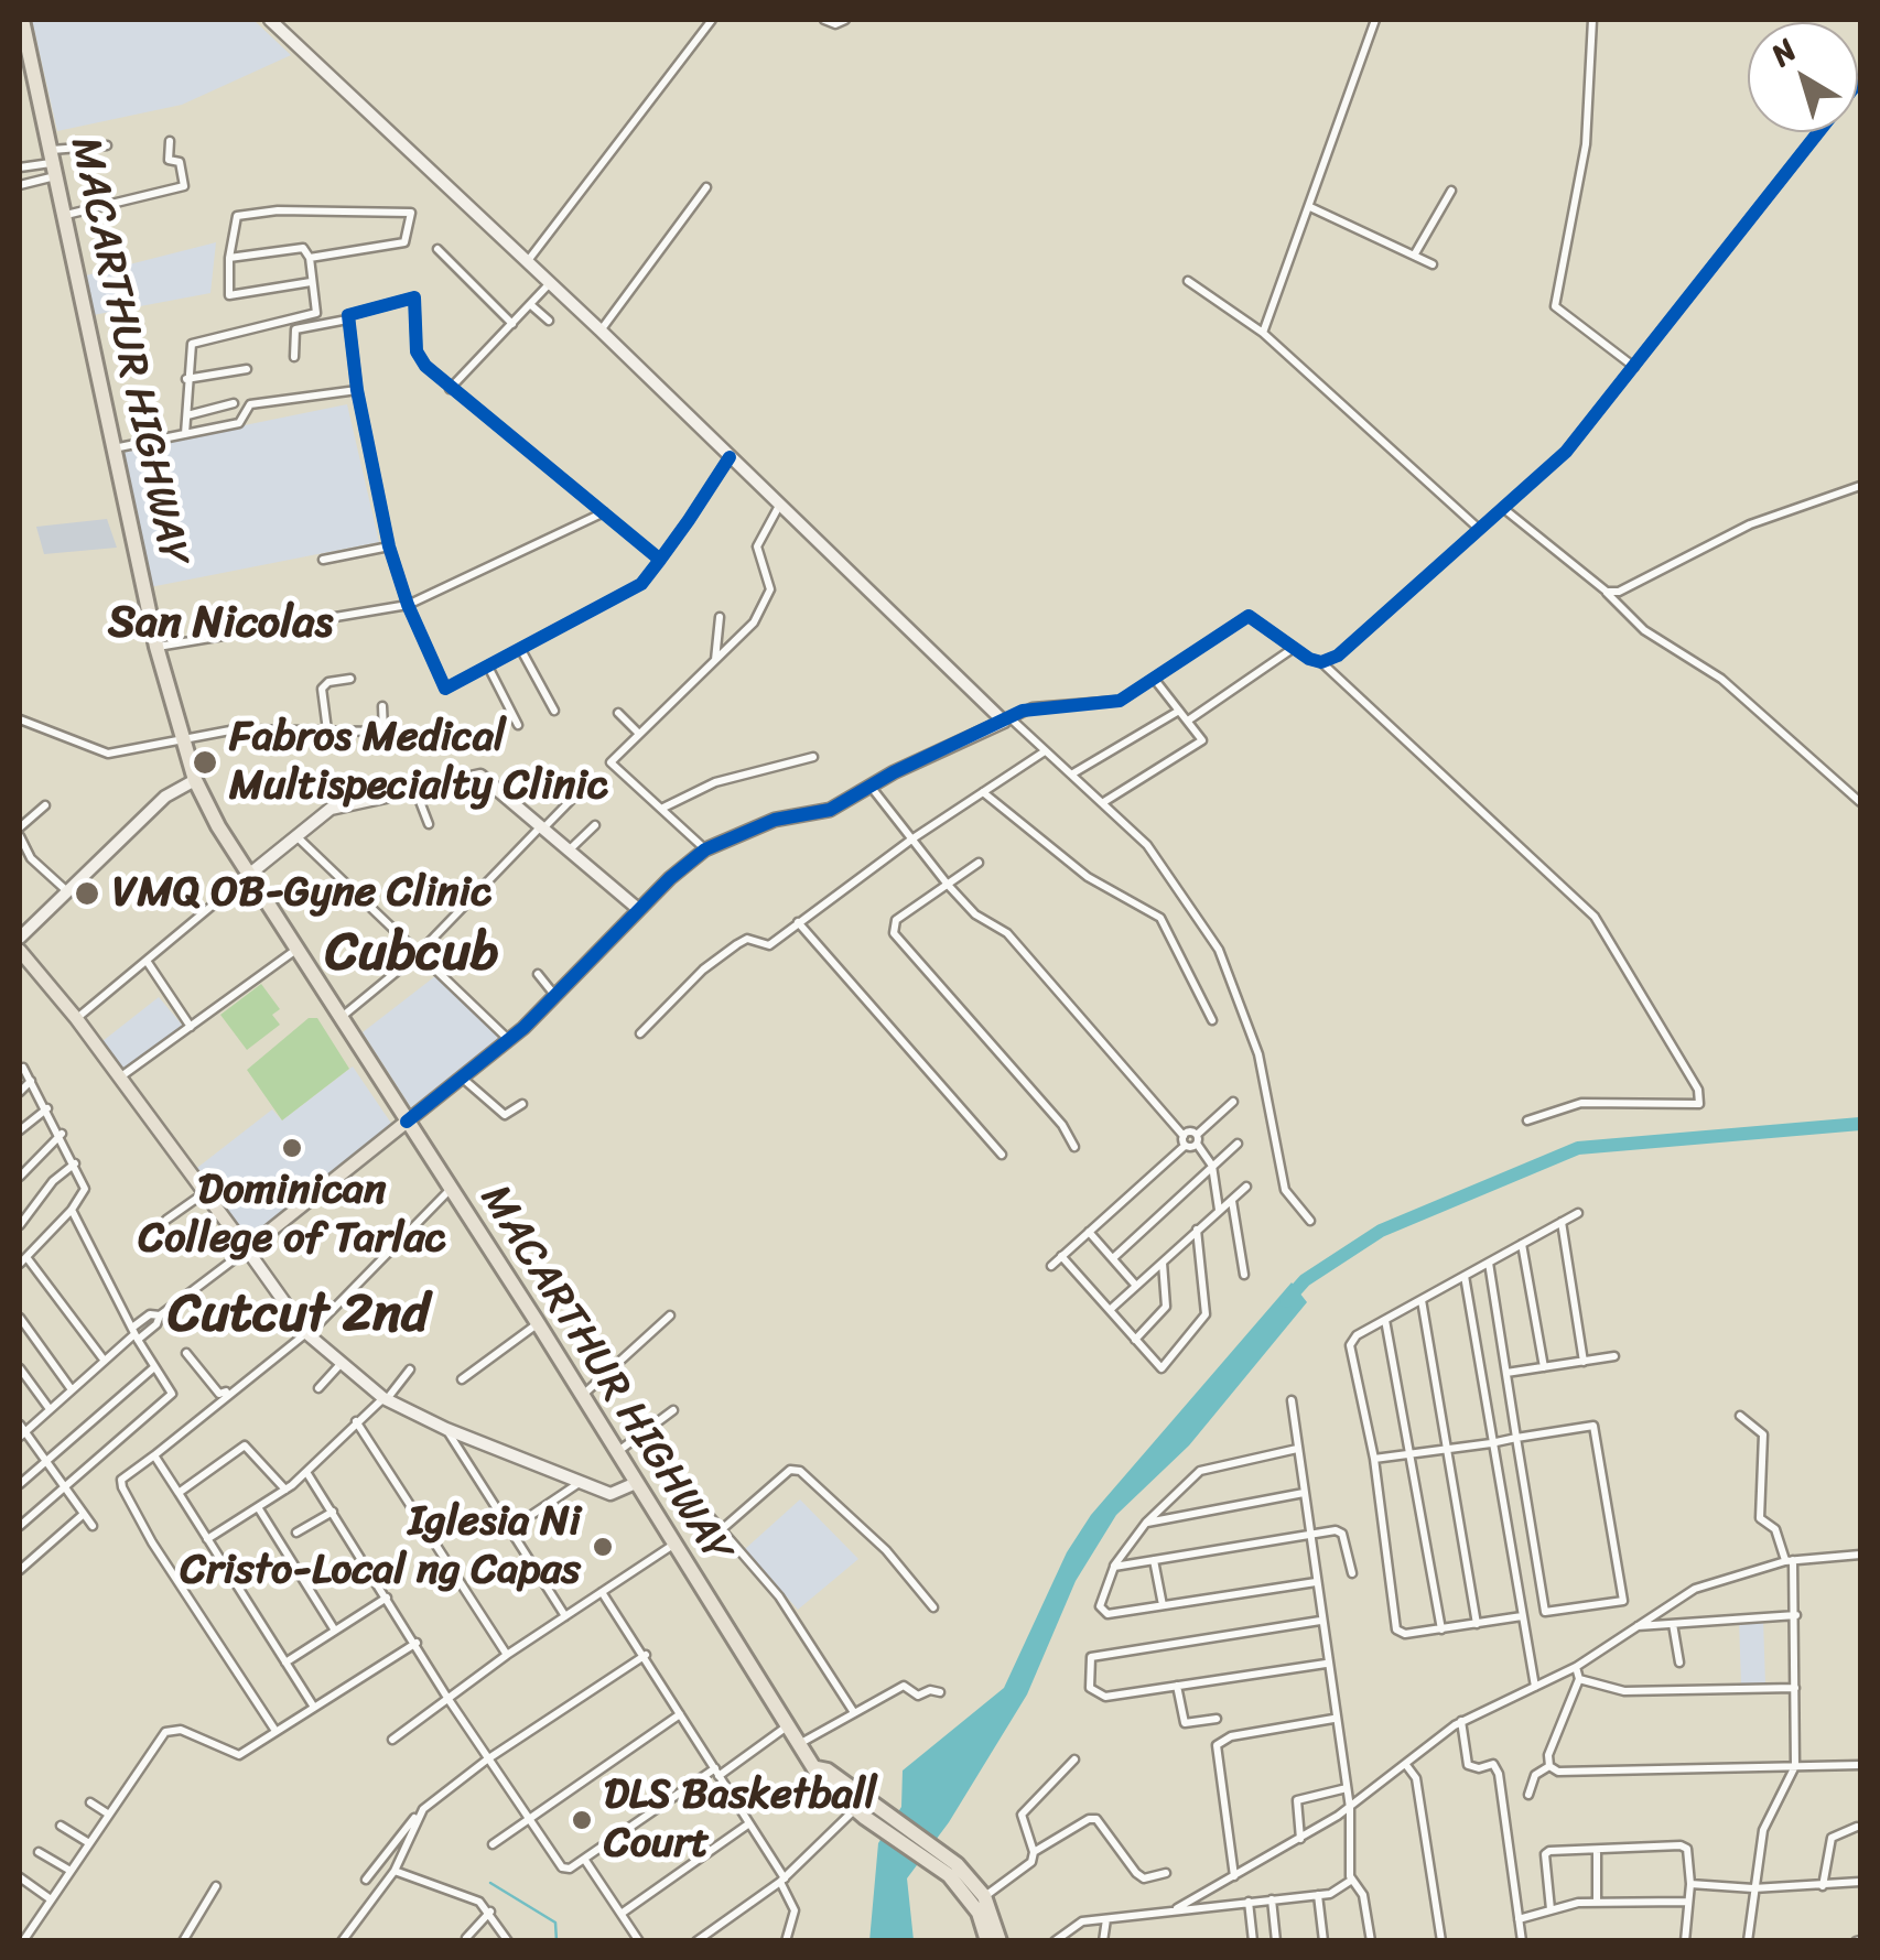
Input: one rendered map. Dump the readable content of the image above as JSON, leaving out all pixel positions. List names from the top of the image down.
{
  "streets": {
    "highway": ["MACARTHUR HIGHWAY"]
  },
  "districts": ["San Nicolas", "Cubcub", "Cutcut 2nd"],
  "places": [
    "Fabros Medical Multispecialty Clinic",
    "VMQ OB-Gyne Clinic",
    "Dominican College of Tarlac",
    "Iglesia Ni Cristo-Local ng Capas",
    "DLS Basketball Court"
  ],
  "north": "top left"
}
